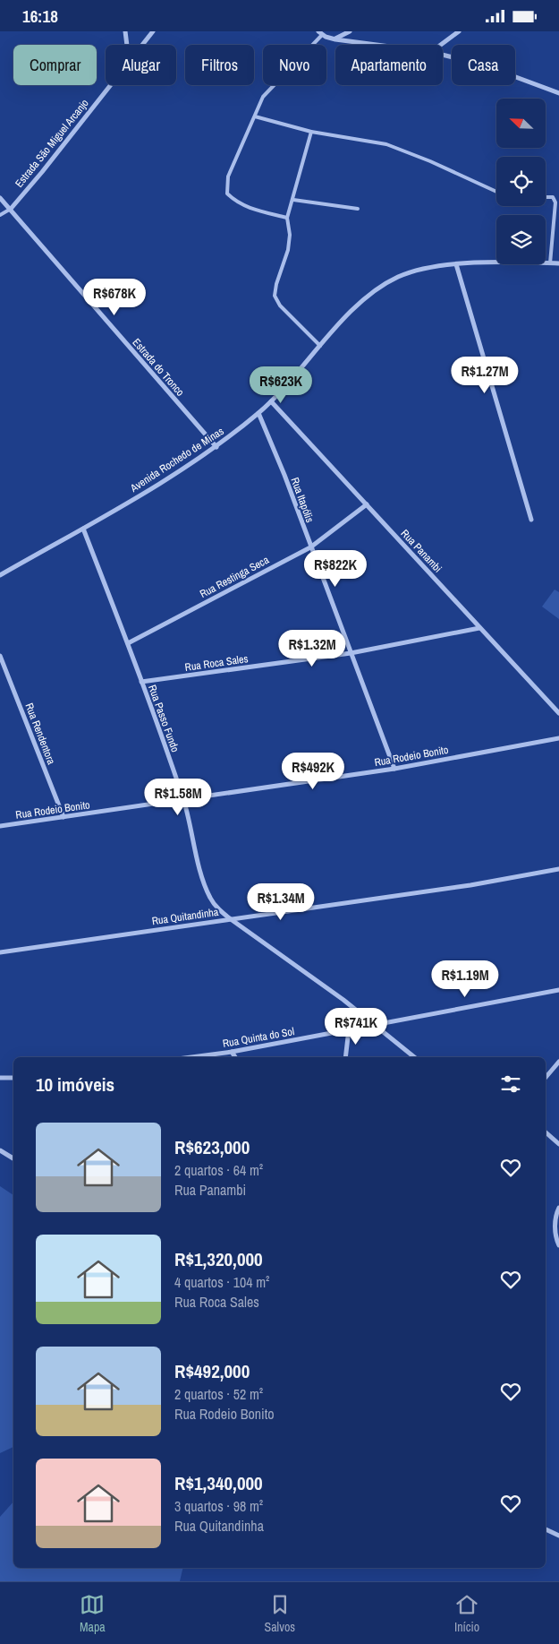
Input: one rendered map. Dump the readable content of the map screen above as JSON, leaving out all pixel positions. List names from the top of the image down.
{
  "streets": {
    "street": [
      "Estrada São Miguel Arcanjo",
      "Estrada do Tronco",
      "Avenida Rochedo de Minas",
      "Rua Itapólis",
      "Rua Panambi",
      "Rua Restinga Seca",
      "Rua Roca Sales",
      "Rua Passo Fundo",
      "Rua Rendentora",
      "Rua Rodeio Bonito",
      "Rua Quitandinha",
      "Rua Quinta do Sol"
    ]
  },
  "crossings": [
    ["Estrada São Miguel Arcanjo", "Estrada do Tronco"],
    ["Estrada do Tronco", "Avenida Rochedo de Minas"],
    ["Avenida Rochedo de Minas", "Rua Itapólis"],
    ["Avenida Rochedo de Minas", "Rua Panambi"],
    ["Avenida Rochedo de Minas", "Rua Passo Fundo"],
    ["Rua Itapólis", "Rua Restinga Seca"],
    ["Rua Itapólis", "Rua Roca Sales"],
    ["Rua Itapólis", "Rua Rodeio Bonito"],
    ["Rua Panambi", "Rua Restinga Seca"],
    ["Rua Panambi", "Rua Roca Sales"],
    ["Rua Restinga Seca", "Rua Passo Fundo"],
    ["Rua Roca Sales", "Rua Passo Fundo"],
    ["Rua Passo Fundo", "Rua Rodeio Bonito"],
    ["Rua Passo Fundo", "Rua Quitandinha"],
    ["Rua Passo Fundo", "Rua Quinta do Sol"],
    ["Rua Rendentora", "Rua Rodeio Bonito"]
  ],
  "north": "top left",
  "page": {
    "status": "16:18",
    "chip": [
      "Comprar",
      "Alugar",
      "Filtros",
      "Novo",
      "Apartamento",
      "Casa"
    ],
    "price": [
      "R$678K",
      "R$1.27M",
      "R$623K",
      "R$822K",
      "R$1.32M",
      "R$492K",
      "R$1.58M",
      "R$1.34M",
      "R$1.19M",
      "R$741K"
    ],
    "heading": "10 imóveis",
    "list": [
      {
        "name": "R$623,000",
        "note": "2 quartos · 64 m² · Rua Panambi"
      },
      {
        "name": "R$1,320,000",
        "note": "4 quartos · 104 m² · Rua Roca Sales"
      },
      {
        "name": "R$492,000",
        "note": "2 quartos · 52 m² · Rua Rodeio Bonito"
      },
      {
        "name": "R$1,340,000",
        "note": "3 quartos · 98 m² · Rua Quitandinha"
      }
    ],
    "tabs": ["Mapa", "Salvos", "Início"]
  }
}
